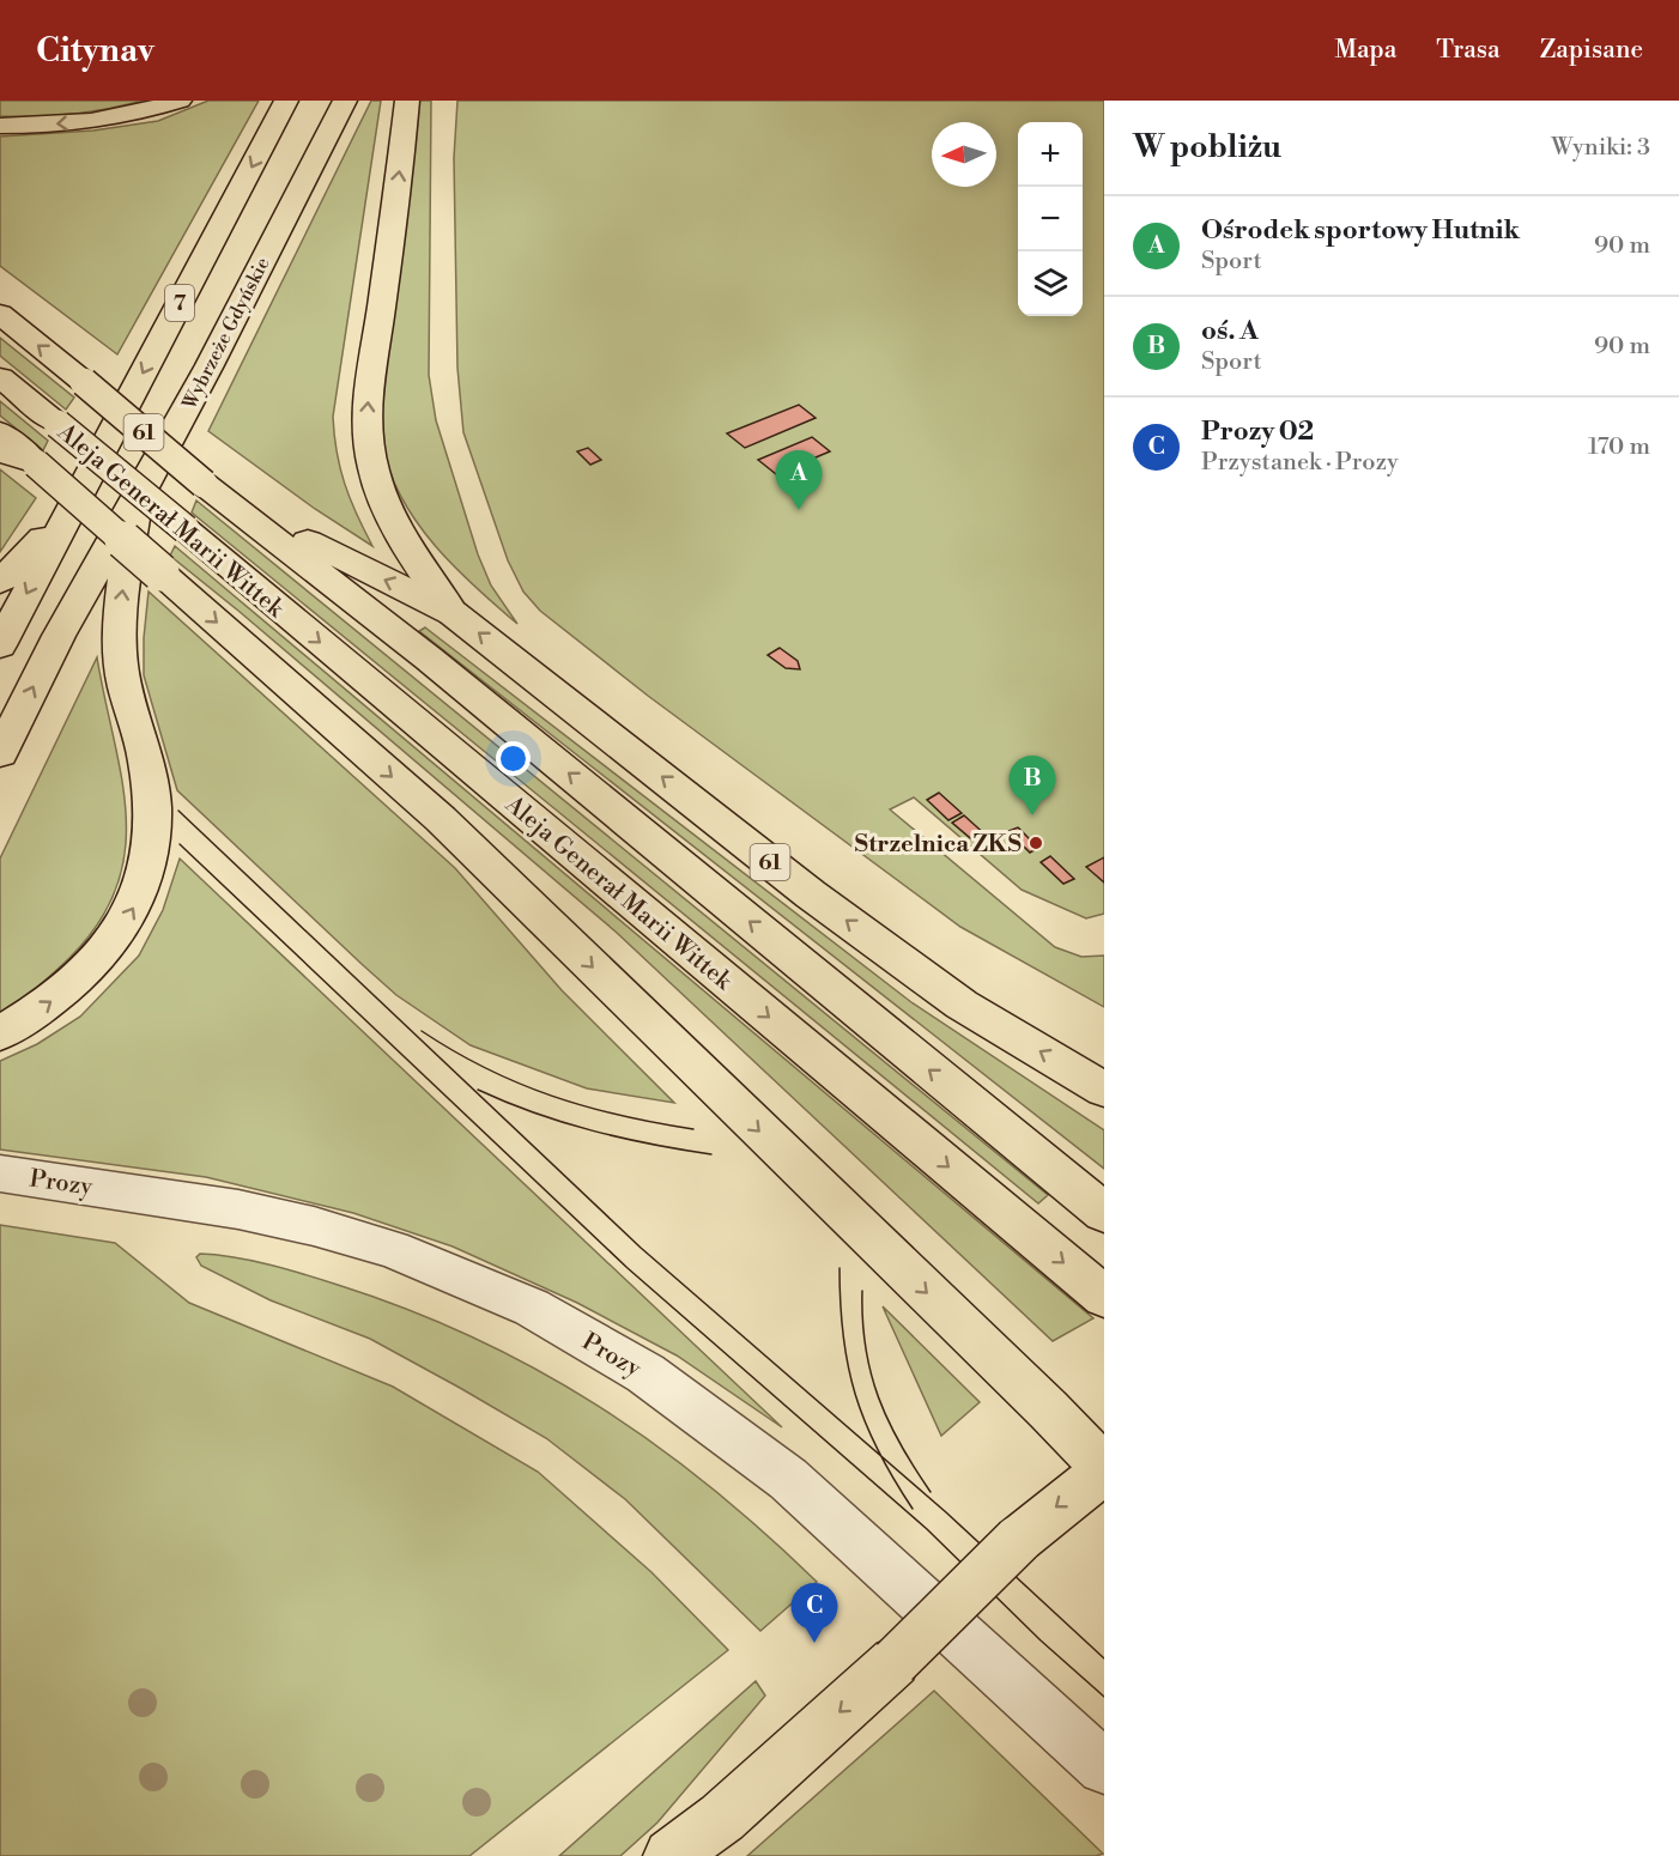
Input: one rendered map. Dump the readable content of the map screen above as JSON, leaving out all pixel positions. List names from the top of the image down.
{
  "streets": {
    "main road": [
      "7",
      "Wybrzeże Gdyńskie",
      "61",
      "Aleja Generał Marii Wittek"
    ],
    "street": ["Prozy"]
  },
  "crossings": [
    ["61", "Aleja Generał Marii Wittek"]
  ],
  "places": ["Strzelnica ZKS"],
  "north": "left",
  "page": {
    "header": "Citynav",
    "nav": ["Mapa", "Trasa", "Zapisane"],
    "heading": ["W pobliżu", "Wyniki: 3"],
    "map_buttons": ["+", "−"],
    "list": [
      {
        "mark": "A",
        "name": "Ośrodek sportowy Hutnik",
        "note": "Sport",
        "value": "90 m"
      },
      {
        "mark": "B",
        "name": "oś. A",
        "note": "Sport",
        "value": "90 m"
      },
      {
        "mark": "C",
        "name": "Prozy 02",
        "note": "Przystanek · Prozy",
        "value": "170 m"
      }
    ],
    "pins": ["A", "B", "C"]
  }
}
